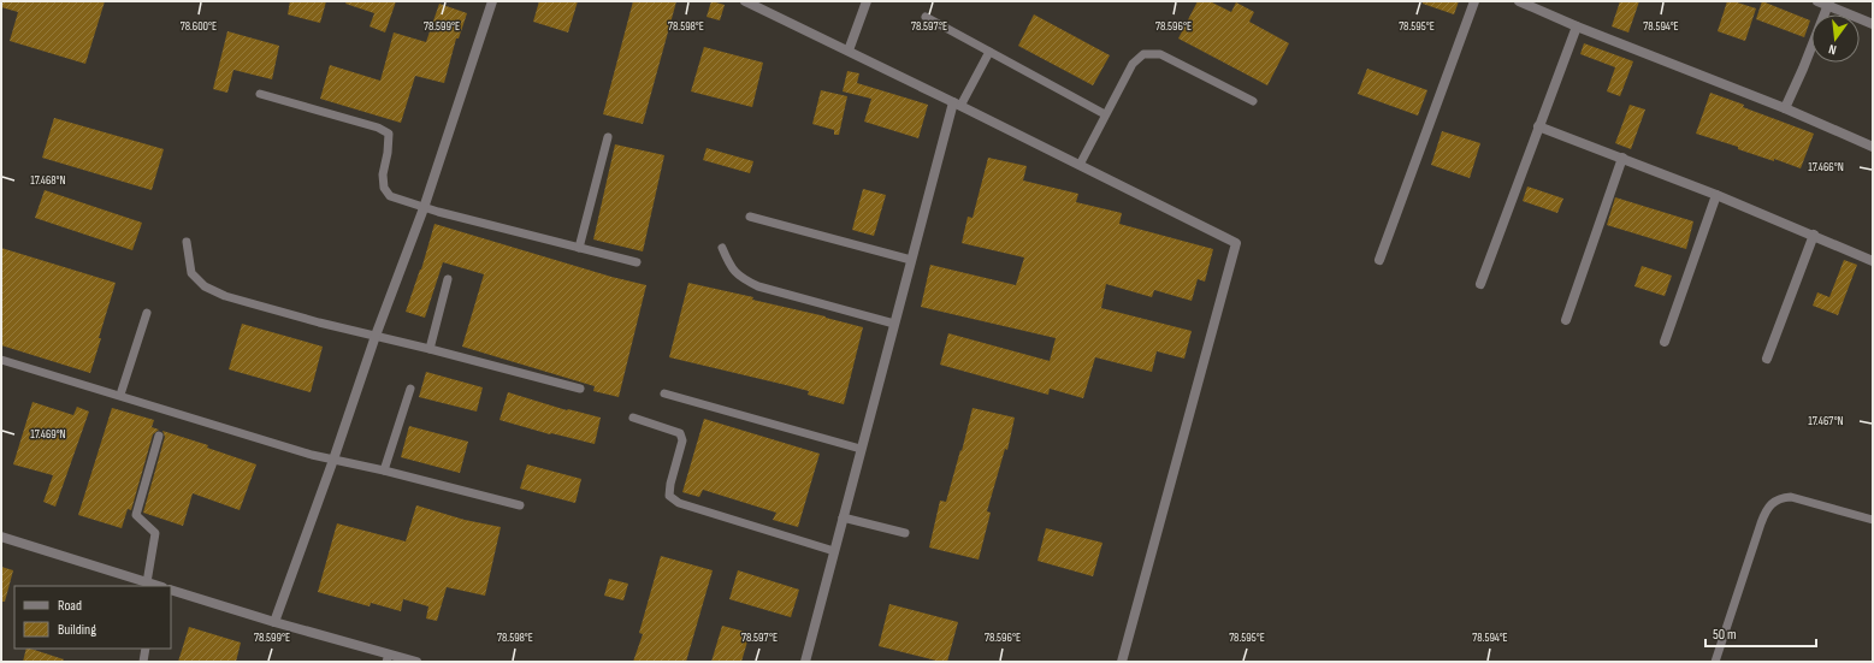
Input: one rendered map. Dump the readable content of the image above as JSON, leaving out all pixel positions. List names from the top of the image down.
{
  "legend": ["Road", "Building"],
  "scale_bar": "50 m",
  "north": "bottom",
  "coordinates": [
    "78.600°E",
    "78.599°E",
    "78.598°E",
    "78.597°E",
    "78.596°E",
    "78.595°E",
    "78.594°E",
    "17.466°N",
    "17.468°N",
    "17.467°N",
    "17.469°N"
  ]
}
